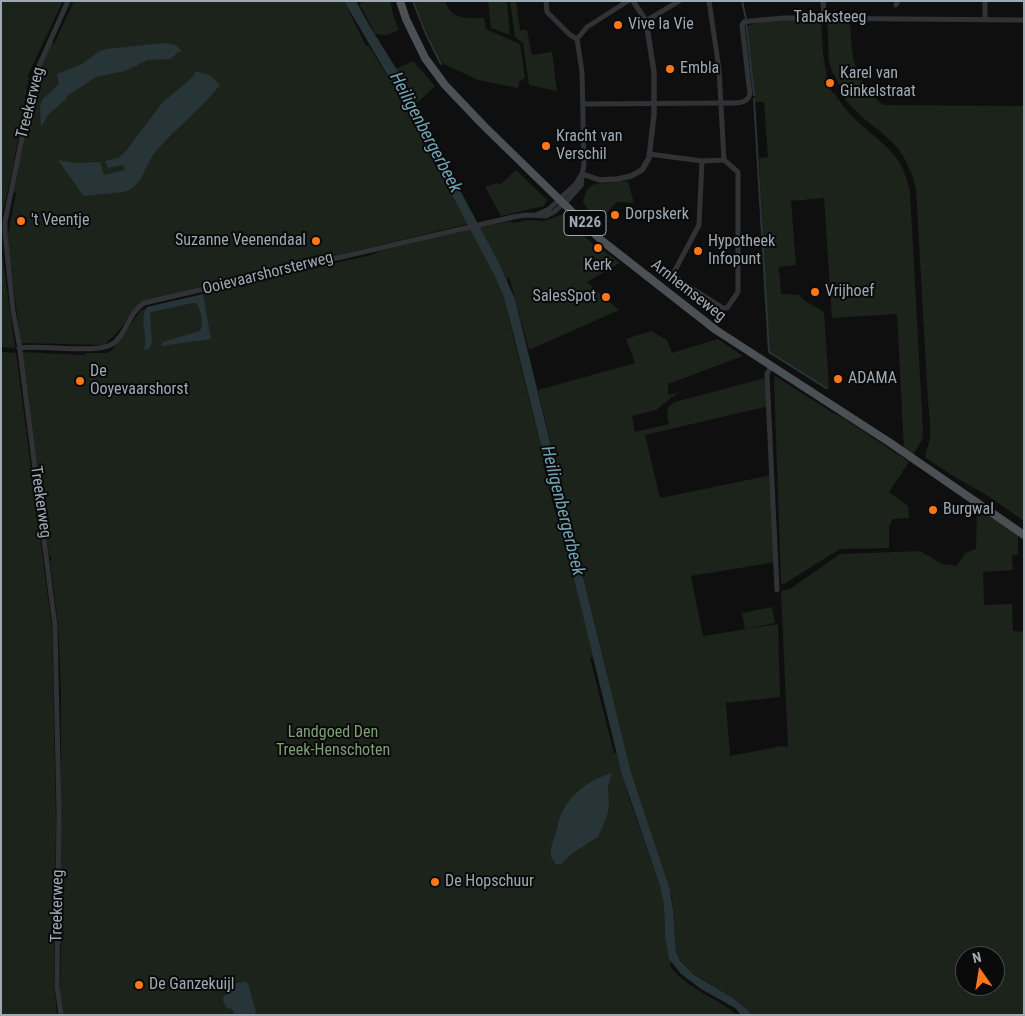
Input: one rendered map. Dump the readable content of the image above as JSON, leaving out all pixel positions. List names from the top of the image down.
{
  "streets": {
    "main road": ["N226", "Arnhemseweg"],
    "street": ["Tabaksteeg", "Treekerweg", "Ooievaarshorsterweg"]
  },
  "crossings": [
    ["Treekerweg", "Ooievaarshorsterweg"],
    ["Ooievaarshorsterweg", "Arnhemseweg"]
  ],
  "water": ["Heiligenbergerbeek"],
  "parks": ["Landgoed Den Treek-Henschoten"],
  "places": [
    "Vive la Vie",
    "Embla",
    "Karel van Ginkelstraat",
    "Kracht van Verschil",
    "Dorpskerk",
    "'t Veentje",
    "Suzanne Veenendaal",
    "Kerk",
    "Hypotheek Infopunt",
    "Vrijhoef",
    "SalesSpot",
    "ADAMA",
    "De Ooyevaarshorst",
    "Burgwal",
    "De Hopschuur",
    "De Ganzekuijl"
  ],
  "north": "top"
}
